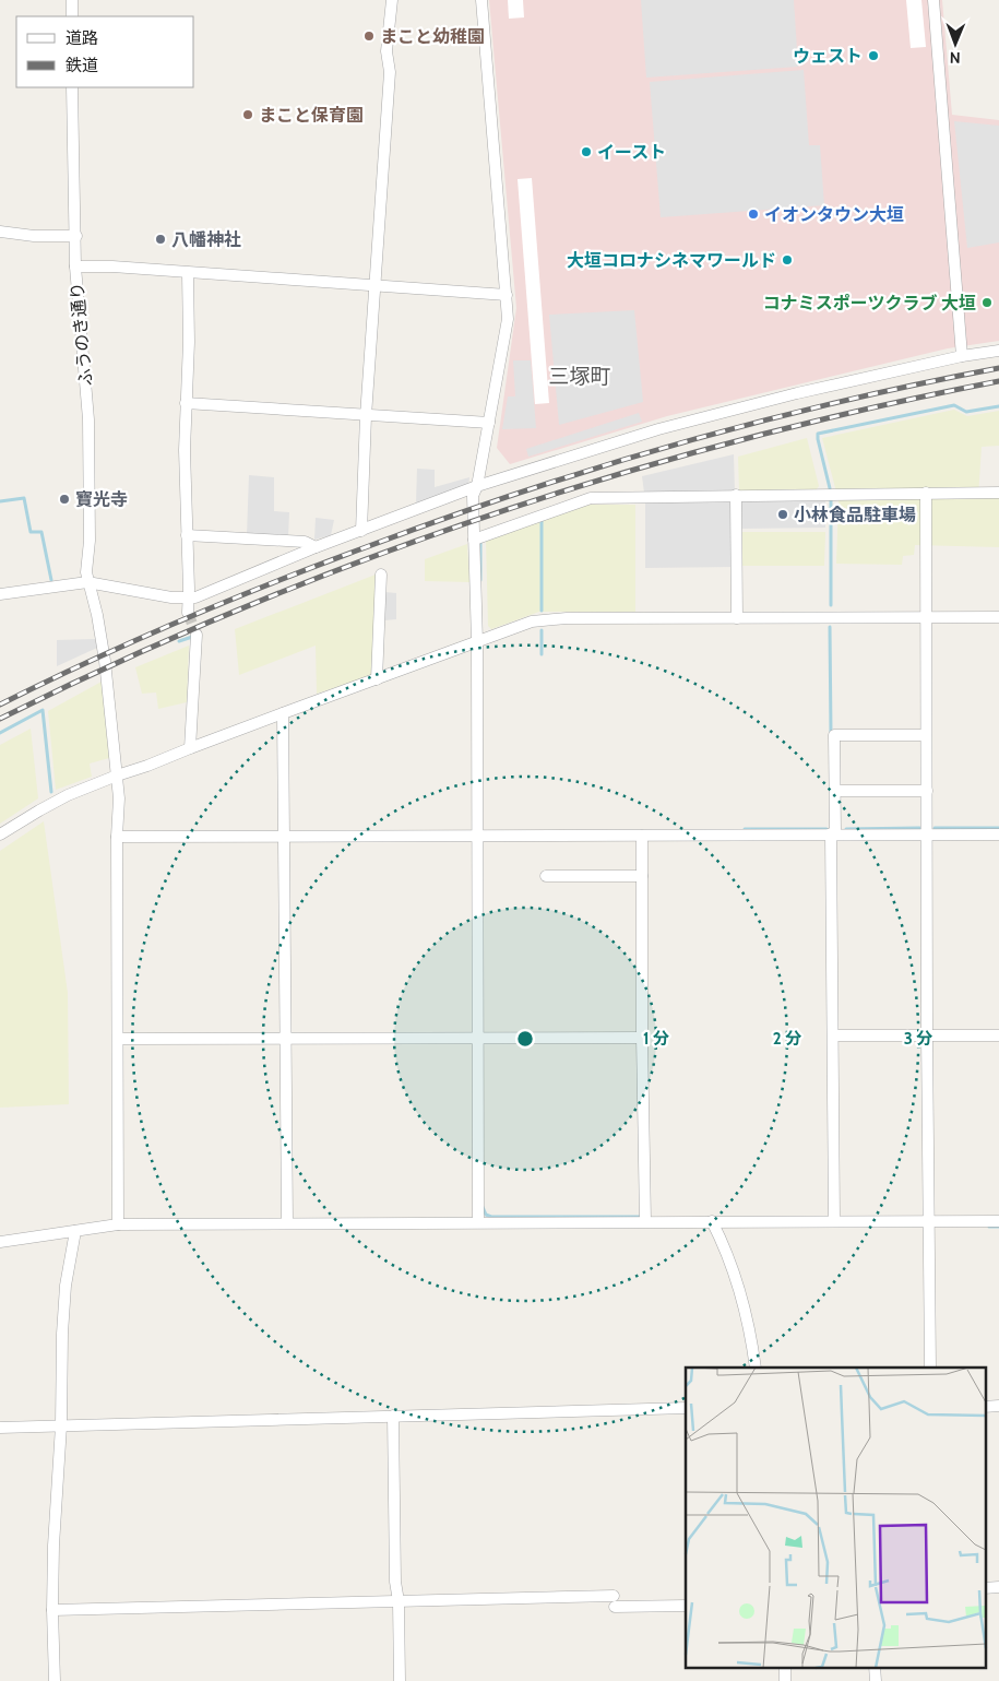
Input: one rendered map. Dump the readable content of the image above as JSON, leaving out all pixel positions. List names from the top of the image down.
{
  "streets": {
    "street": ["ふうのき通り"]
  },
  "districts": ["三塚町"],
  "places": [
    "まこと幼稚園",
    "ウェスト",
    "まこと保育園",
    "イースト",
    "イオンタウン大垣",
    "八幡神社",
    "大垣コロナシネマワールド",
    "コナミスポーツクラブ 大垣",
    "寶光寺",
    "小林食品駐車場"
  ],
  "legend": ["道路", "鉄道"],
  "north": "bottom",
  "rings": ["1 分", "2 分", "3 分"]
}
